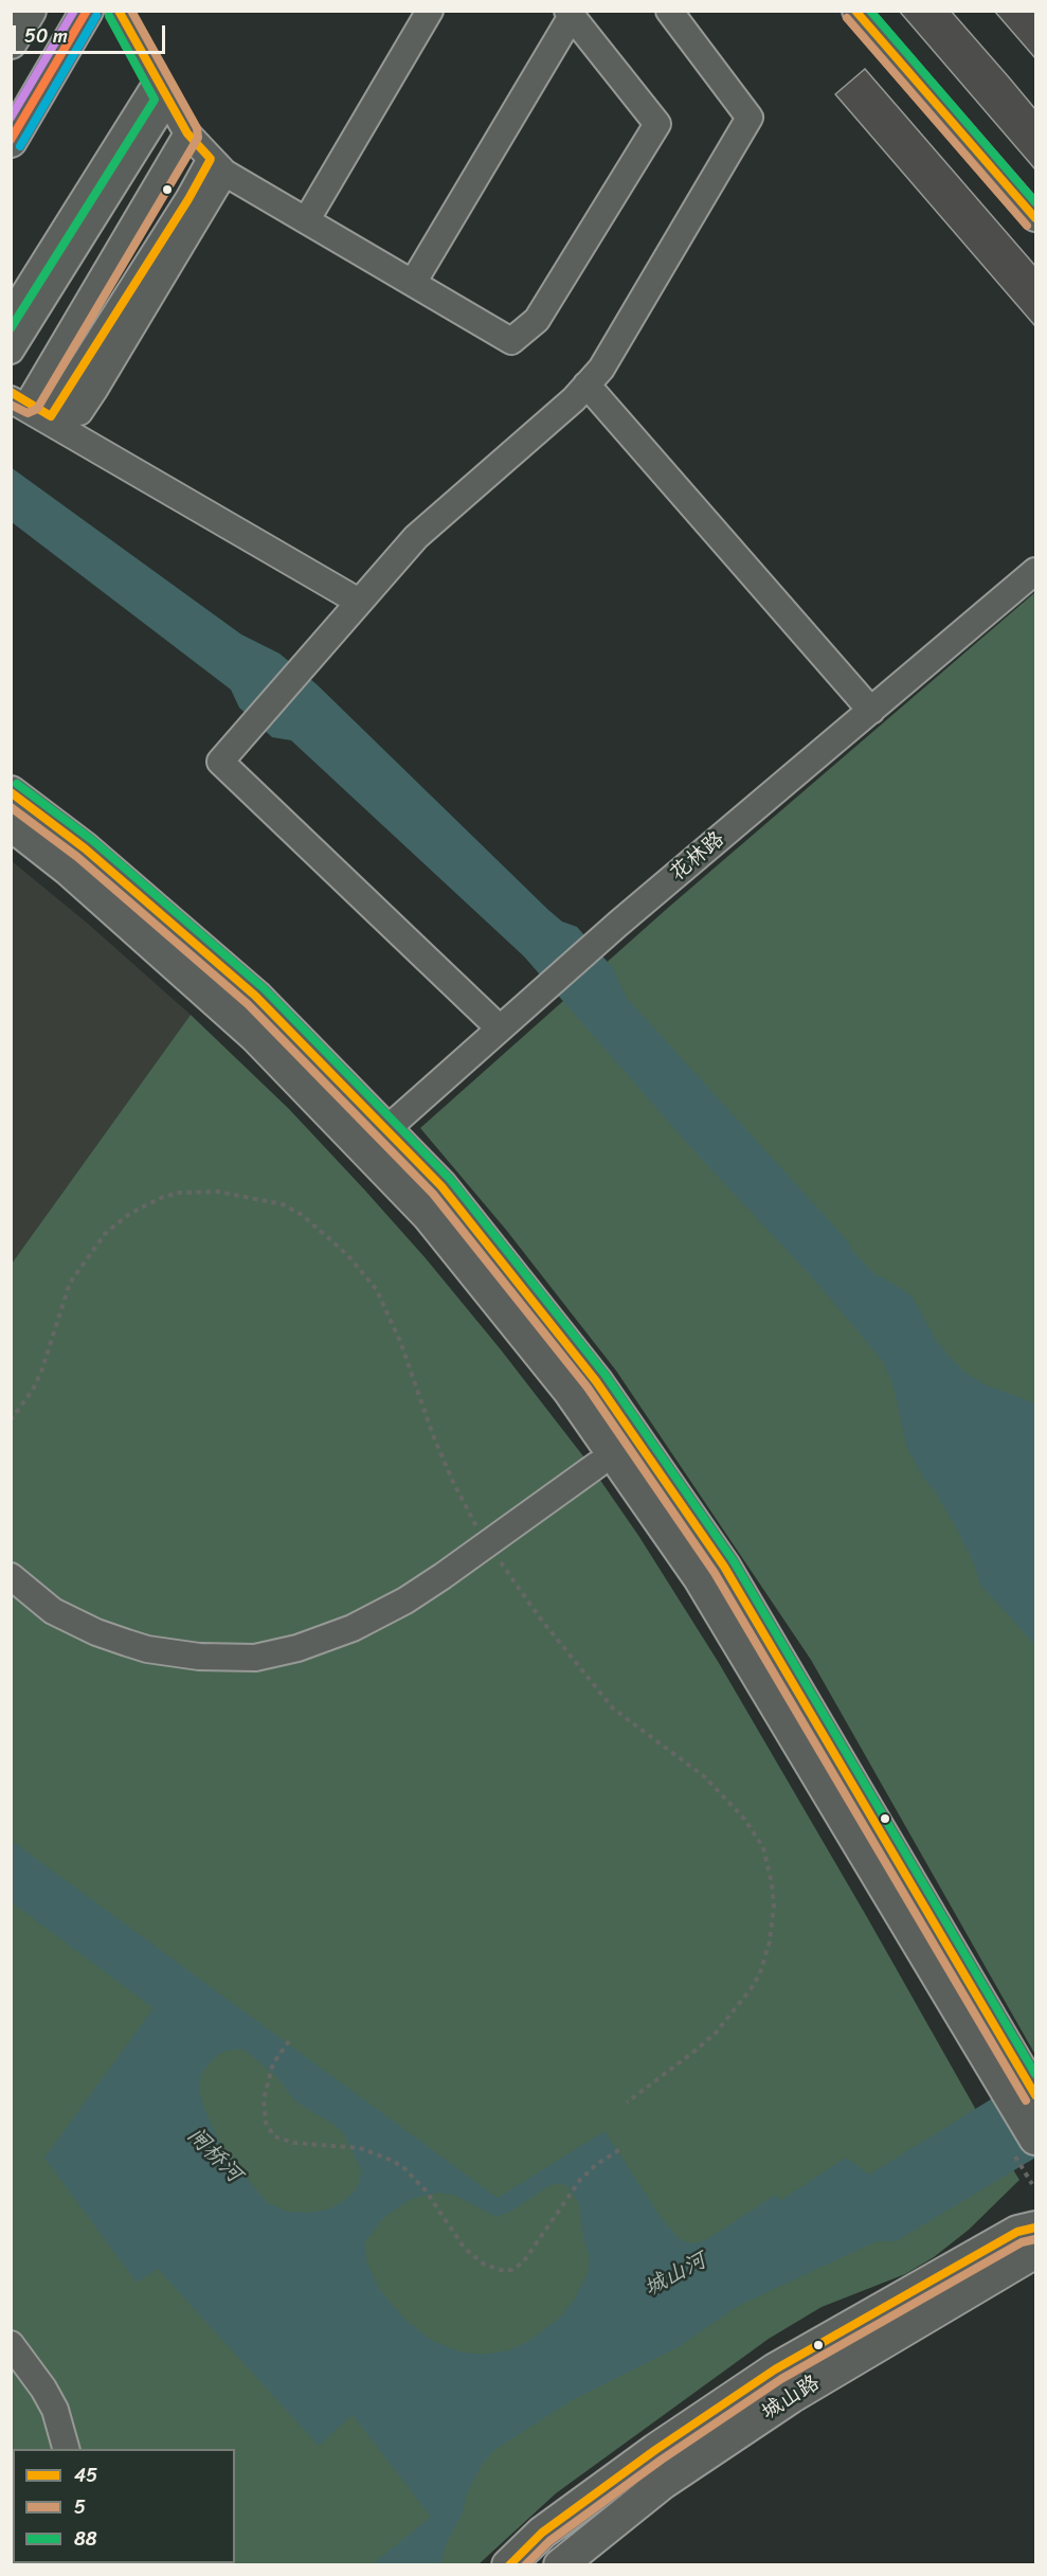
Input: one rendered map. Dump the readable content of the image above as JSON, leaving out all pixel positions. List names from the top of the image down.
{
  "streets": {
    "main road": ["城山路"],
    "street": ["花林路"]
  },
  "water": ["闸桥河", "城山河"],
  "lines": ["transit line 45", "transit line 5", "transit line 88"],
  "legend": ["45", "5", "88"],
  "scale_bar": "50 m"
}
